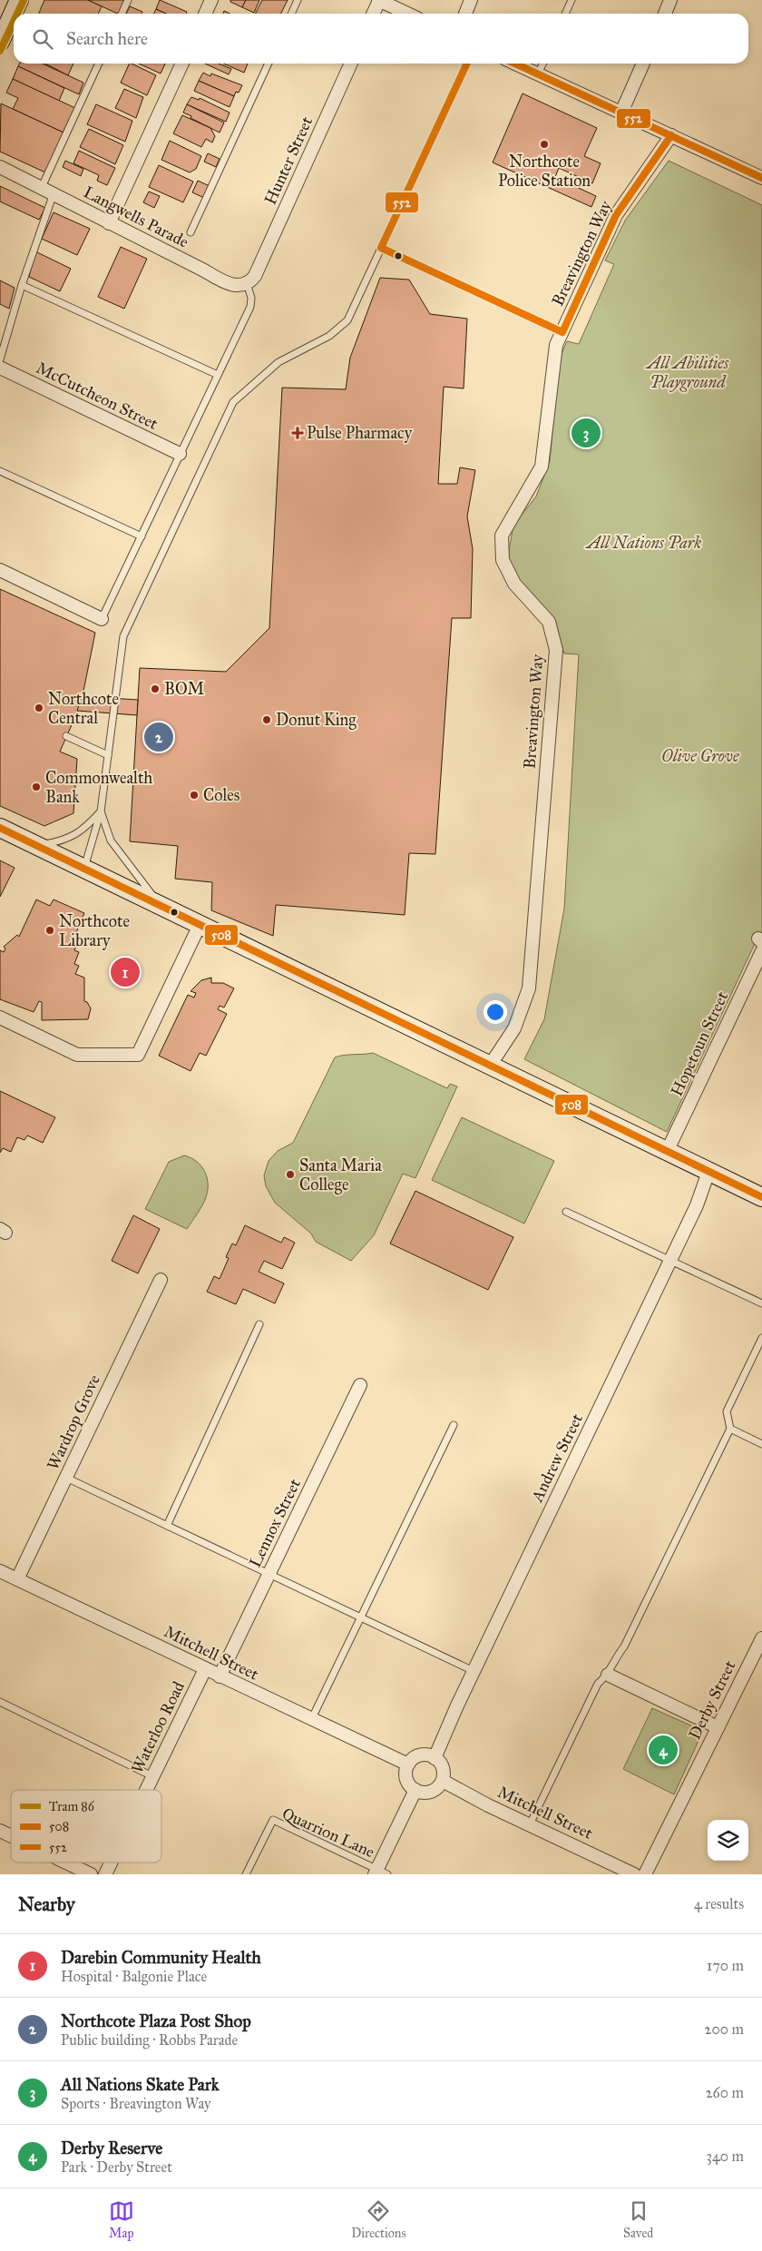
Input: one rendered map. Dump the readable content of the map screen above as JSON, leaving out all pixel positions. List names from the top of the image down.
{
  "streets": {
    "street": [
      "Hunter Street",
      "Langwells Parade",
      "Breavington Way",
      "McCutcheon Street",
      "Hopetoun Street",
      "Wardrop Grove",
      "Andrew Street",
      "Lennox Street",
      "Mitchell Street",
      "Derby Street",
      "Waterloo Road"
    ],
    "lane": ["Quarrion Lane"]
  },
  "crossings": [
    ["Hunter Street", "Langwells Parade"],
    ["Wardrop Grove", "Mitchell Street"],
    ["Andrew Street", "Mitchell Street"],
    ["Lennox Street", "Mitchell Street"],
    ["Mitchell Street", "Waterloo Road"]
  ],
  "parks": ["All Abilities Playground", "All Nations Park", "Olive Grove"],
  "places": {
    "other": [
      "Northcote Police Station",
      "BOM",
      "Northcote Central",
      "Donut King",
      "Commonwealth Bank",
      "Coles",
      "Northcote Library",
      "Santa Maria College"
    ],
    "health": ["Pulse Pharmacy"]
  },
  "lines": ["tram line 86", "transit line 552", "transit line 508"],
  "legend": ["Tram 86", "508", "552"],
  "page": {
    "search": "Search here",
    "pins": [
      "3",
      "2",
      "1",
      "4"
    ],
    "heading": ["Nearby", "4 results"],
    "list": [
      {
        "mark": "1",
        "name": "Darebin Community Health",
        "note": "Hospital · Balgonie Place",
        "value": "170 m"
      },
      {
        "mark": "2",
        "name": "Northcote Plaza Post Shop",
        "note": "Public building · Robbs Parade",
        "value": "200 m"
      },
      {
        "mark": "3",
        "name": "All Nations Skate Park",
        "note": "Sports · Breavington Way",
        "value": "260 m"
      },
      {
        "mark": "4",
        "name": "Derby Reserve",
        "note": "Park · Derby Street",
        "value": "340 m"
      }
    ],
    "nav": ["Map", "Directions", "Saved"]
  }
}
